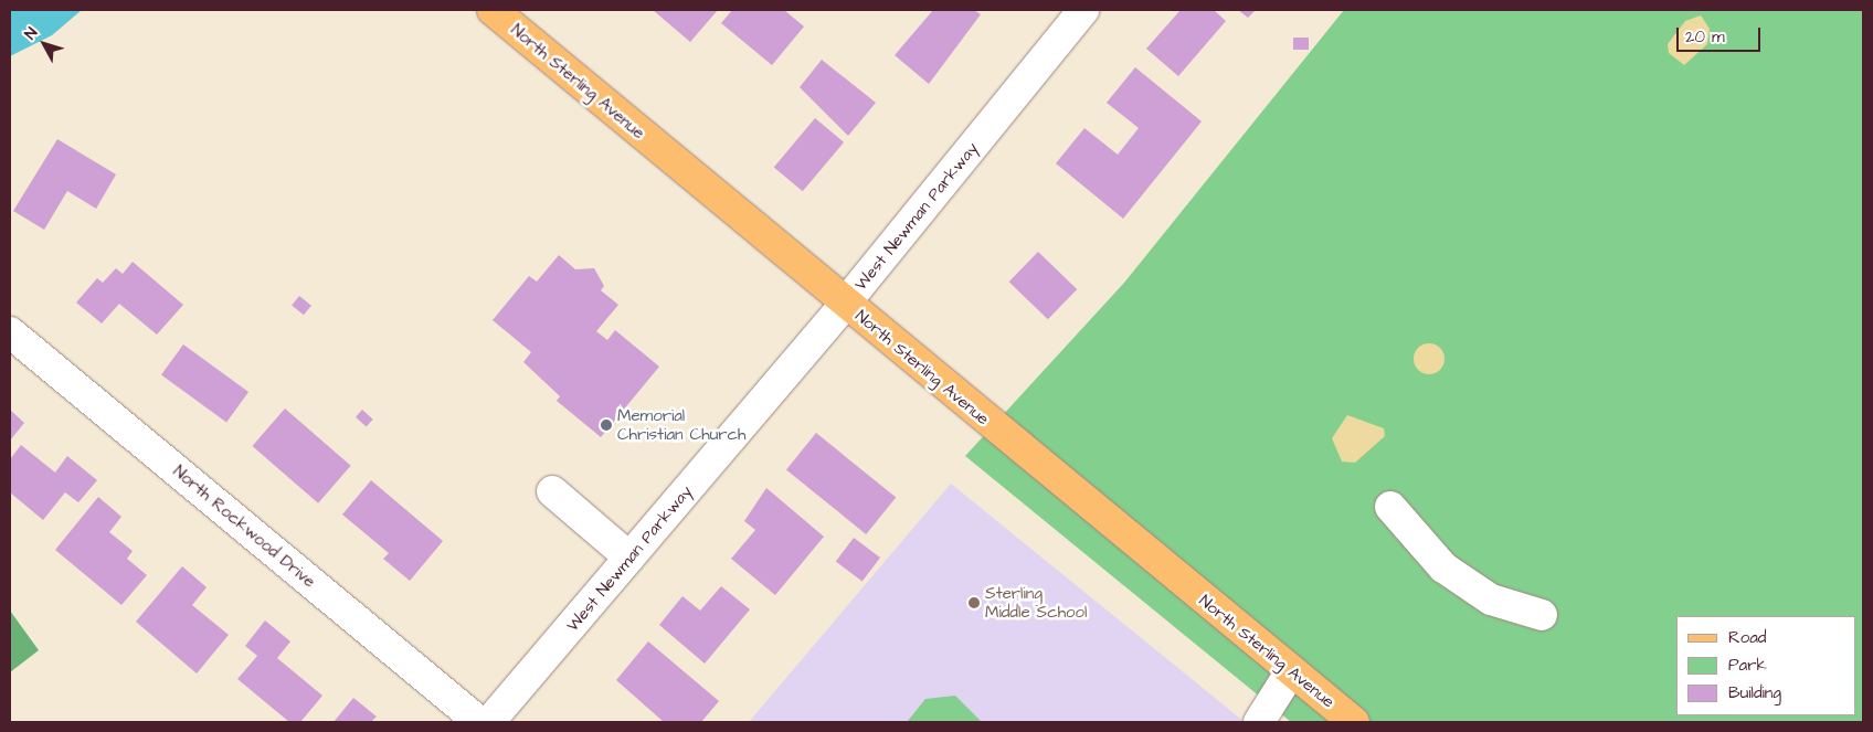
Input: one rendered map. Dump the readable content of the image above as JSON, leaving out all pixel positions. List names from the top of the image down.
{
  "streets": {
    "main road": ["North Sterling Avenue"],
    "street": ["West Newman Parkway", "North Rockwood Drive"]
  },
  "crossings": [
    ["North Sterling Avenue", "West Newman Parkway"]
  ],
  "places": ["Memorial Christian Church", "Sterling Middle School"],
  "legend": ["Road", "Park", "Building"],
  "scale_bar": "20 m",
  "north": "top left"
}
